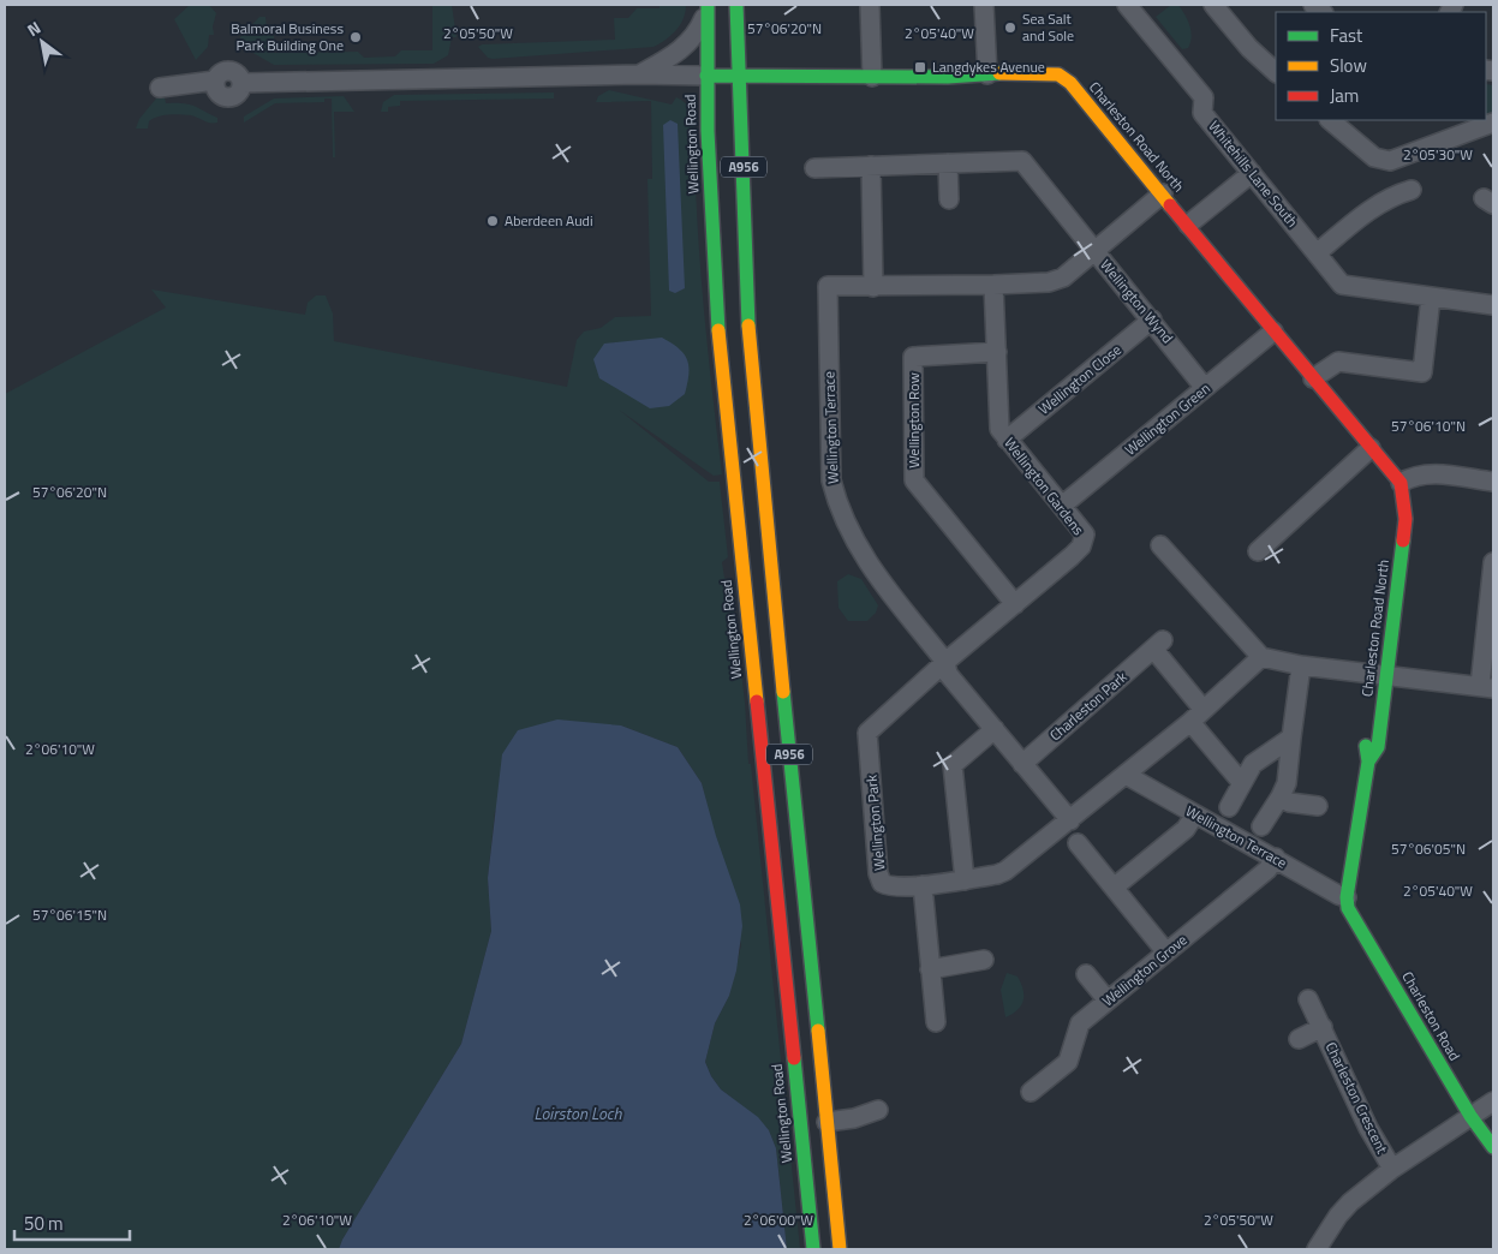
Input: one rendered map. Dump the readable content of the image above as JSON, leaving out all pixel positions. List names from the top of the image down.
{
  "streets": {
    "main road": [
      "Charleston Road North",
      "Wellington Road",
      "A956",
      "Charleston Road"
    ],
    "street": [
      "Whitehills Lane South",
      "Wellington Wynd",
      "Wellington Close",
      "Wellington Green",
      "Wellington Row",
      "Wellington Terrace",
      "Wellington Gardens",
      "Charleston Park",
      "Wellington Park",
      "Wellington Grove",
      "Charleston Crescent"
    ]
  },
  "crossings": [
    ["Charleston Road North", "Wellington Road"],
    ["Charleston Road North", "A956"],
    ["Charleston Road North", "Wellington Green"],
    ["Charleston Road North", "Wellington Terrace"],
    ["Charleston Road North", "Charleston Road"],
    ["Wellington Wynd", "Wellington Close"],
    ["Wellington Wynd", "Wellington Green"],
    ["Wellington Wynd", "Wellington Terrace"],
    ["Wellington Close", "Wellington Gardens"],
    ["Wellington Green", "Wellington Gardens"],
    ["Wellington Row", "Wellington Gardens"],
    ["Wellington Terrace", "Wellington Gardens"],
    ["Wellington Terrace", "Charleston Park"],
    ["Wellington Terrace", "Wellington Park"],
    ["Wellington Terrace", "Wellington Grove"],
    ["Wellington Terrace", "Charleston Road"],
    ["Wellington Gardens", "Wellington Park"],
    ["Charleston Road", "Charleston Crescent"]
  ],
  "water": ["Loirston Loch"],
  "places": {
    "other": ["Sea Salt and Sole", "Balmoral Business Park Building One", "Aberdeen Audi"],
    "transit": ["Langdykes Avenue"]
  },
  "legend": ["Fast", "Slow", "Jam"],
  "scale_bar": "50 m",
  "north": "top left",
  "coordinates": [
    "57°06'20\"N",
    "2°05'50\"W",
    "2°05'40\"W",
    "2°05'30\"W",
    "57°06'10\"N",
    "2°06'10\"W",
    "57°06'05\"N",
    "57°06'15\"N",
    "2°06'00\"W"
  ]
}
